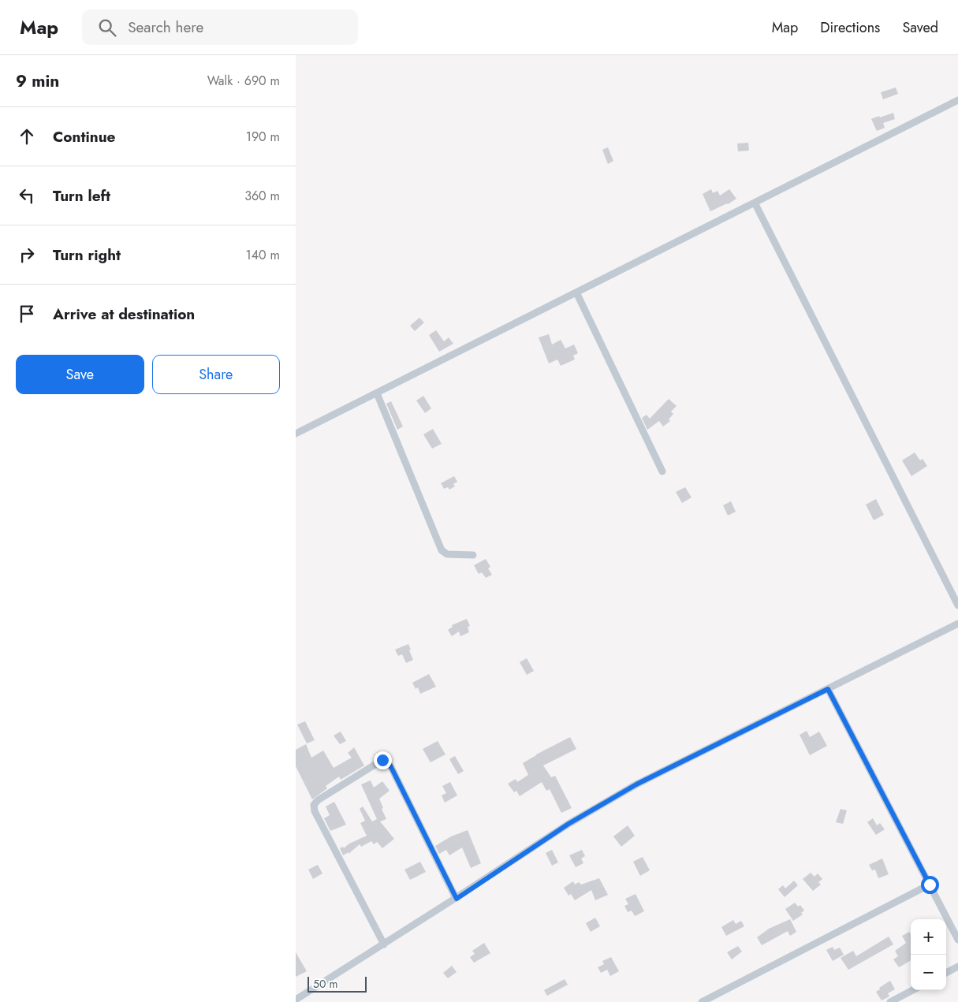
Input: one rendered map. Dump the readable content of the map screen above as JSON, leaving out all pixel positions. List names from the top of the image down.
{
  "scale_bar": "50 m",
  "page": {
    "header": "Map",
    "search": "Search here",
    "nav": ["Map", "Directions", "Saved"],
    "heading": ["9 min", "Walk · 690 m"],
    "list": [
      ["Continue", "190 m"],
      ["Turn left", "360 m"],
      ["Turn right", "140 m"],
      "Arrive at destination"
    ],
    "buttons": ["Save", "Share"],
    "map_buttons": ["+", "−"],
    "scale": "50 m"
  }
}
